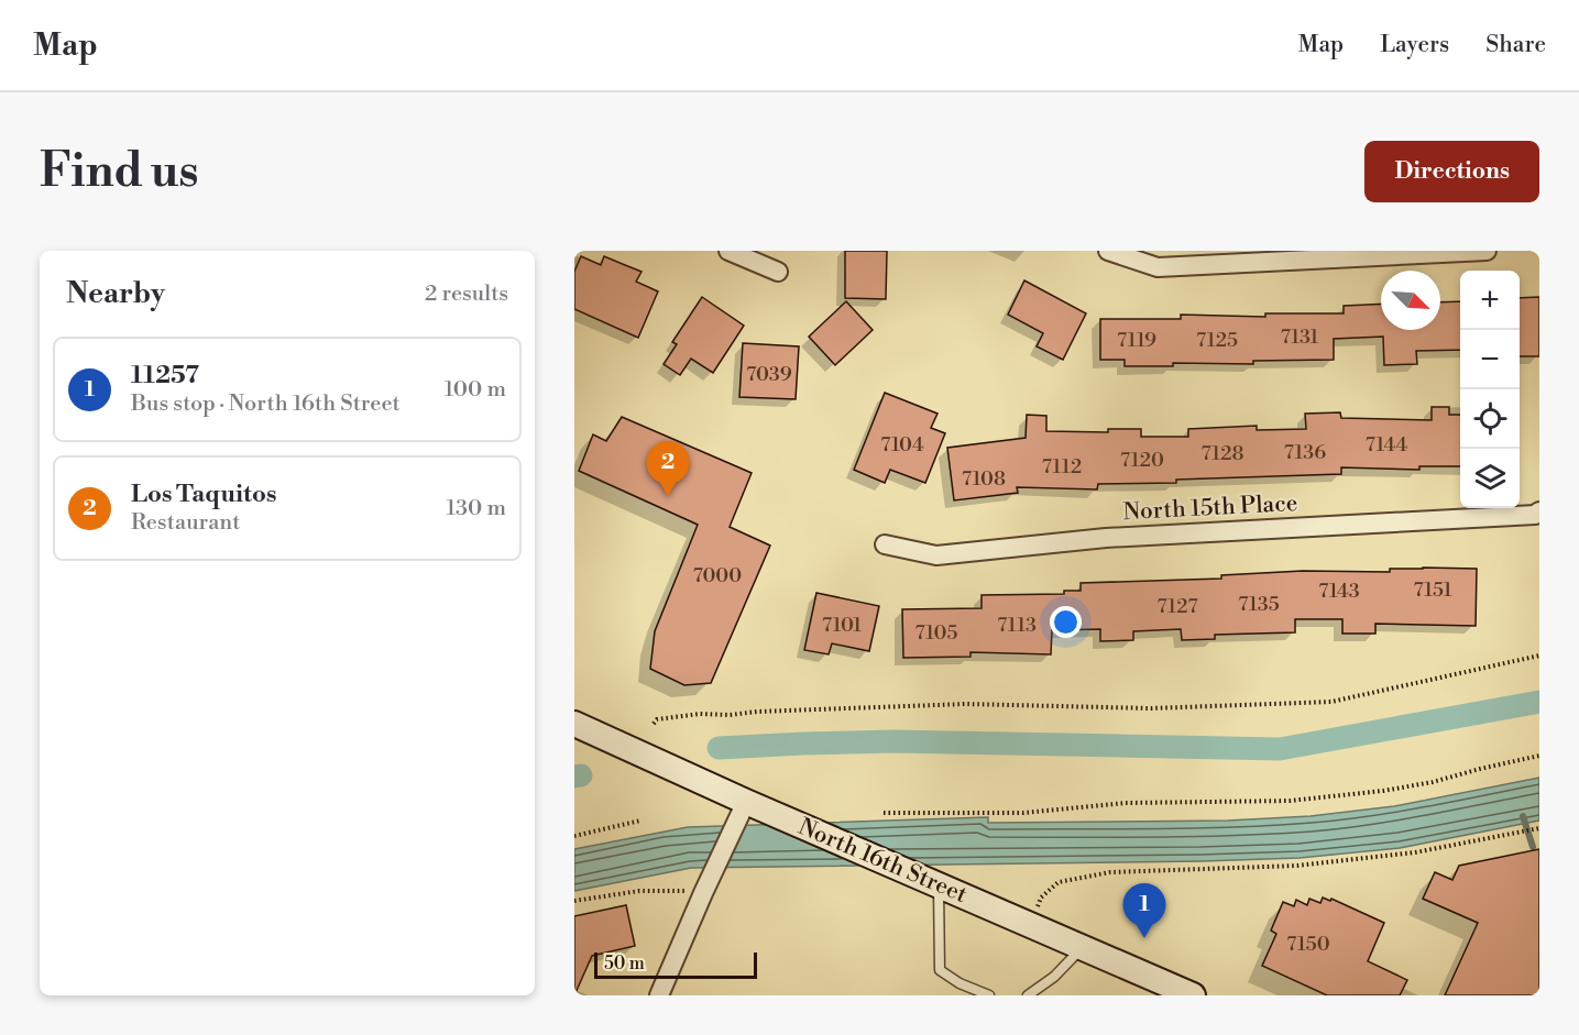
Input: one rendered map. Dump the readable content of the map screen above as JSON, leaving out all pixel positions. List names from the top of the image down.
{
  "streets": {
    "main road": ["North 16th Street"],
    "street": ["North 15th Place"]
  },
  "house_numbers": [
    "7131",
    "7119",
    "7125",
    "7039",
    "7104",
    "7144",
    "7136",
    "7128",
    "7120",
    "7112",
    "7108",
    "7000",
    "7151",
    "7143",
    "7135",
    "7127",
    "7101",
    "7113",
    "7105",
    "7150"
  ],
  "scale_bar": "50 m",
  "north": "bottom right",
  "page": {
    "header": "Map",
    "nav": ["Map", "Layers", "Share"],
    "buttons": "Directions",
    "title": "Find us",
    "heading": ["Nearby", "2 results"],
    "map_buttons": ["+", "−"],
    "list": [
      {
        "mark": "1",
        "name": "11257",
        "note": "Bus stop · North 16th Street",
        "value": "100 m"
      },
      {
        "mark": "2",
        "name": "Los Taquitos",
        "note": "Restaurant",
        "value": "130 m"
      }
    ],
    "pins": ["2", "1"],
    "scale": "50 m"
  }
}
